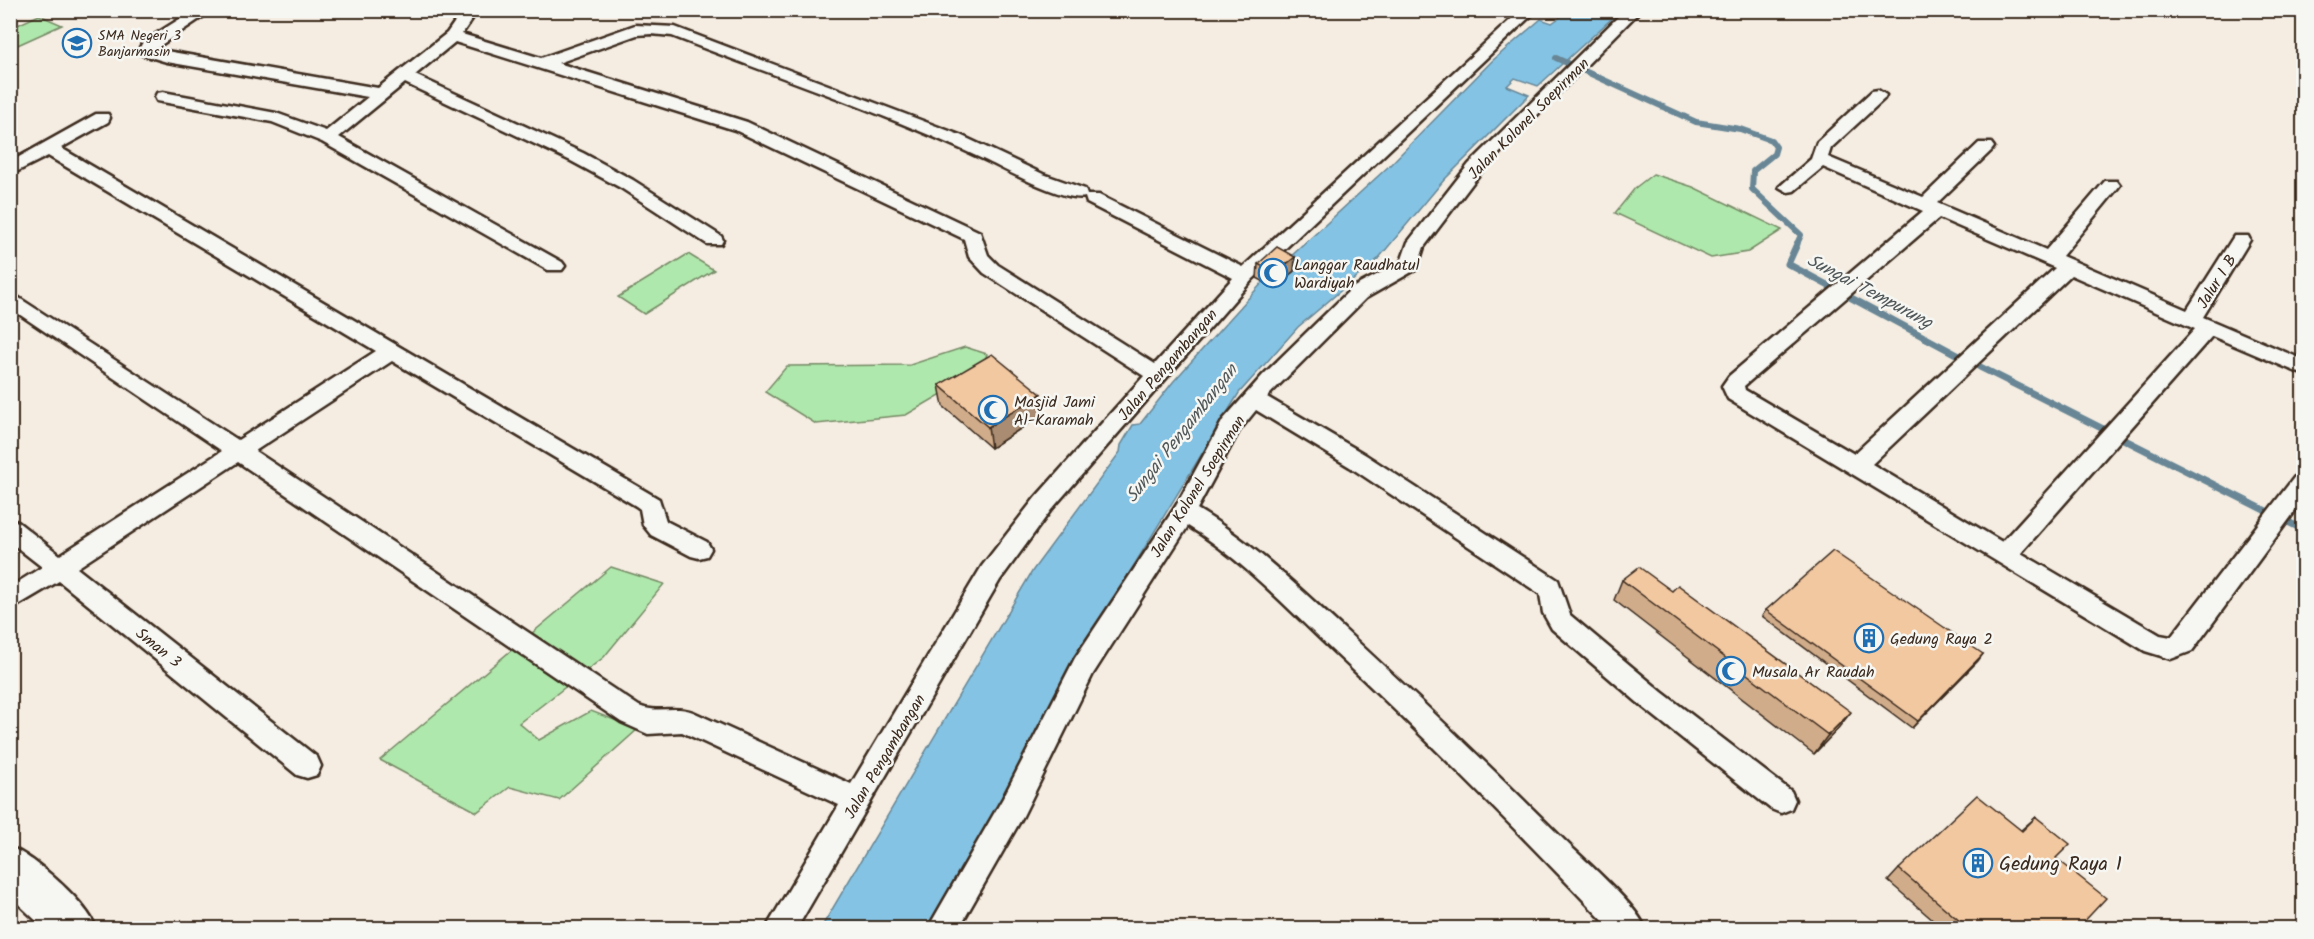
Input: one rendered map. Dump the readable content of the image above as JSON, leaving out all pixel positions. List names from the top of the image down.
{
  "streets": {
    "street": [
      "Jalan Kolonel Soepirman",
      "Jalur I B",
      "Jalan Pengambangan",
      "Sman 3"
    ]
  },
  "water": ["Sungai Tempurung", "Sungai Pengambangan"],
  "places": {
    "school or university": ["SMA Negeri 3 Banjarmasin"],
    "mosque": ["Langgar Raudhatul Wardiyah", "Masjid Jami Al-Karamah", "Musala Ar Raudah"],
    "building": ["Gedung Raya 2", "Gedung Raya 1"]
  }
}
